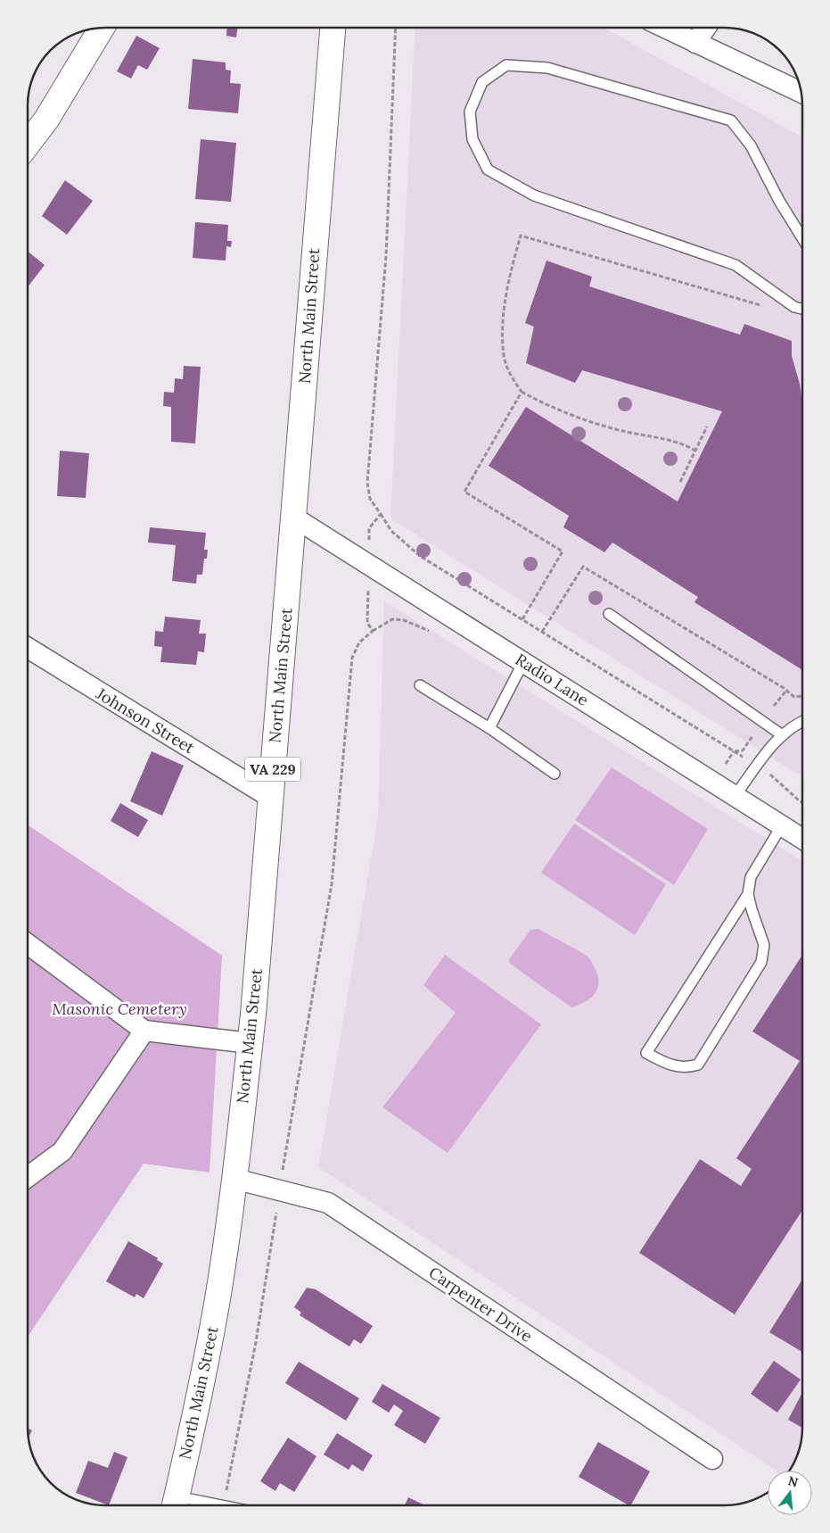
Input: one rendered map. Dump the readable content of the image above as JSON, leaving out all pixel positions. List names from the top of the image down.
{
  "streets": {
    "main road": ["North Main Street", "VA 229"],
    "street": ["Radio Lane", "Johnson Street", "Carpenter Drive"]
  },
  "crossings": [
    ["North Main Street", "Radio Lane"],
    ["North Main Street", "Johnson Street"],
    ["North Main Street", "Carpenter Drive"]
  ],
  "parks": ["Masonic Cemetery"],
  "north": "top"
}
